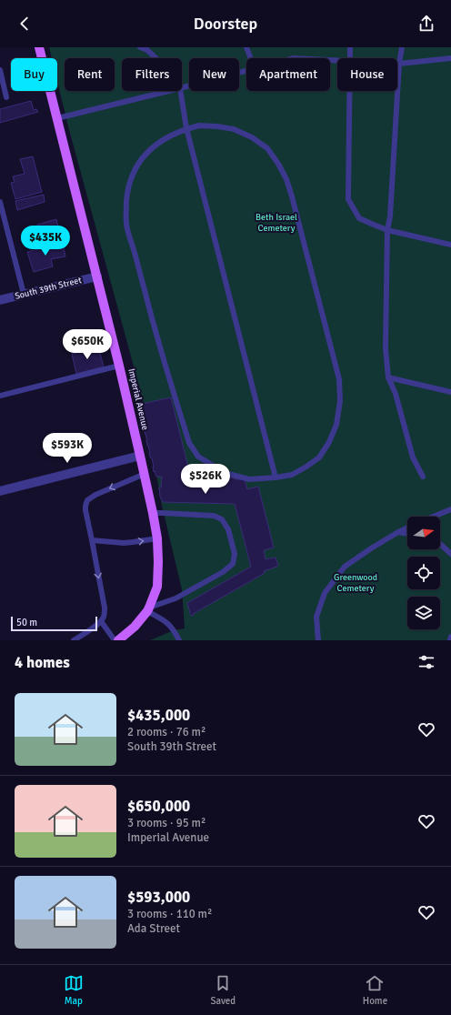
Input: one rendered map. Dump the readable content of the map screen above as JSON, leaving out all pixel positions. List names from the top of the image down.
{
  "streets": {
    "main road": ["Imperial Avenue"],
    "street": ["South 39th Street"]
  },
  "crossings": [
    ["South 39th Street", "Imperial Avenue"]
  ],
  "parks": ["Beth Israel Cemetery", "Greenwood Cemetery"],
  "scale_bar": "50 m",
  "north": "right",
  "page": {
    "header": "Doorstep",
    "chip": [
      "Buy",
      "Rent",
      "Filters",
      "New",
      "Apartment",
      "House"
    ],
    "price": [
      "$435K",
      "$650K",
      "$593K",
      "$526K"
    ],
    "scale": "50 m",
    "heading": "4 homes",
    "list": [
      {
        "name": "$435,000",
        "note": "2 rooms · 76 m² · South 39th Street"
      },
      {
        "name": "$650,000",
        "note": "3 rooms · 95 m² · Imperial Avenue"
      },
      {
        "name": "$593,000",
        "note": "3 rooms · 110 m² · Ada Street"
      }
    ],
    "tabs": ["Map", "Saved", "Home"]
  }
}
